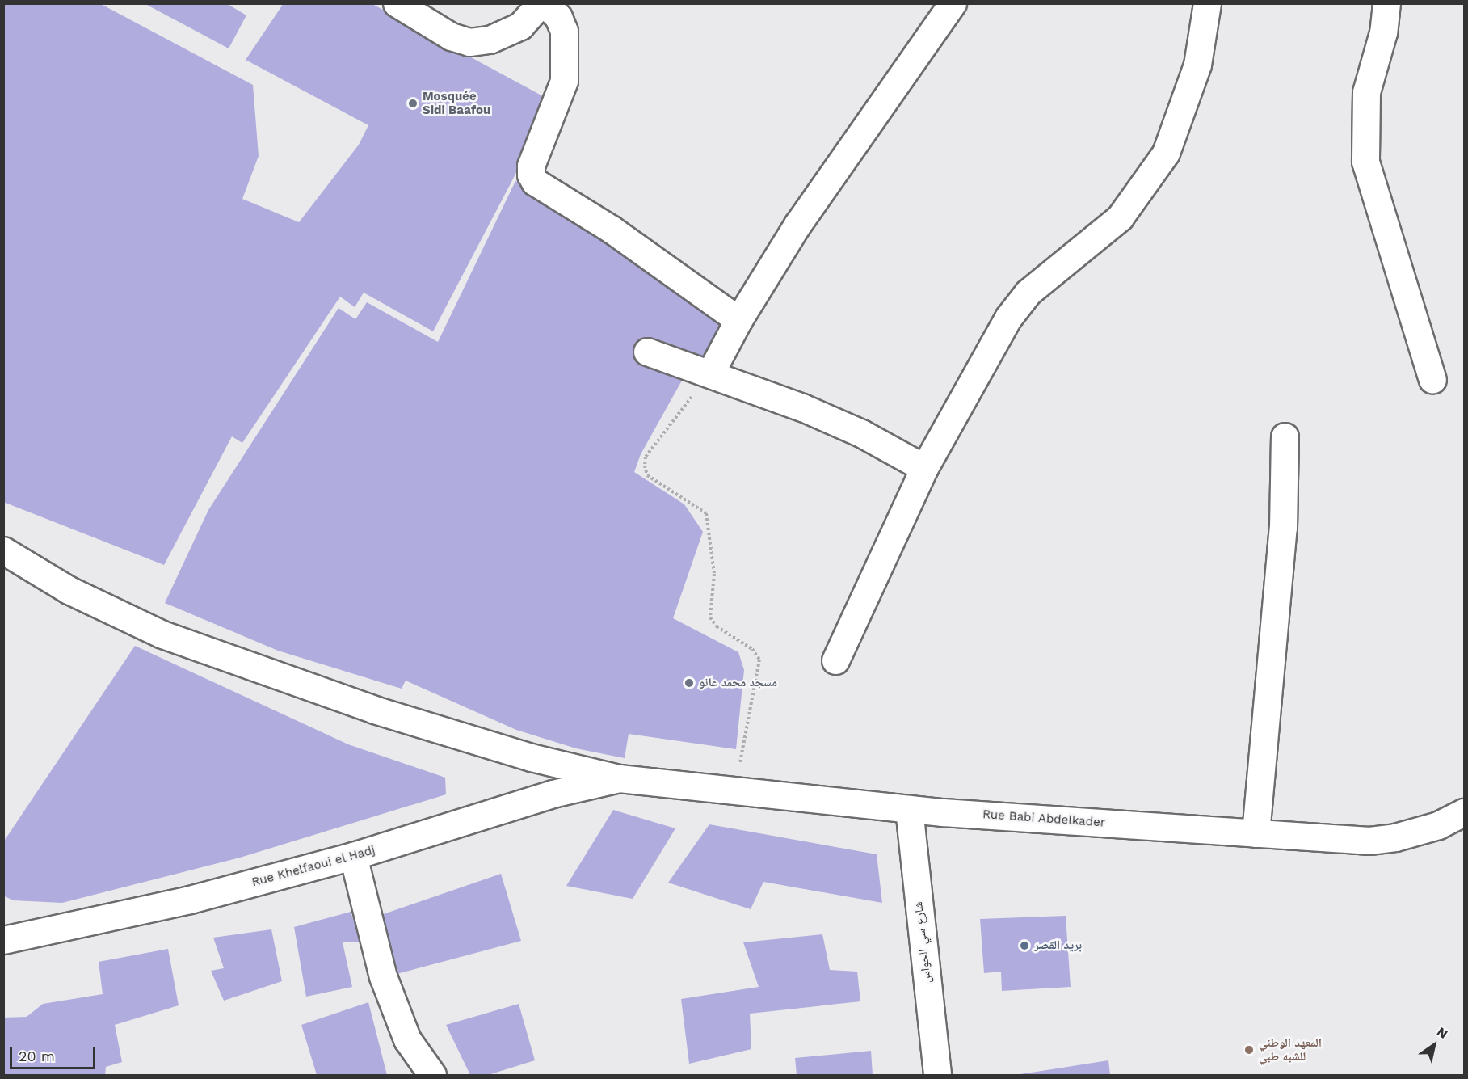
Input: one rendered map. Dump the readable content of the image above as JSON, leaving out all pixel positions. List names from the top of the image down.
{
  "streets": {
    "street": ["Rue Babi Abdelkader", "Rue Khelfaoui el Hadj", "شارع سي الحواس"]
  },
  "crossings": [
    ["Rue Babi Abdelkader", "Rue Khelfaoui el Hadj"],
    ["Rue Babi Abdelkader", "شارع سي الحواس"]
  ],
  "places": [
    "Mosquée Sidi Baafou",
    "مسجد محمد عانو",
    "بريد القصر",
    "المعهد الوطني للشبه طبي"
  ],
  "scale_bar": "20 m",
  "north": "top right"
}
